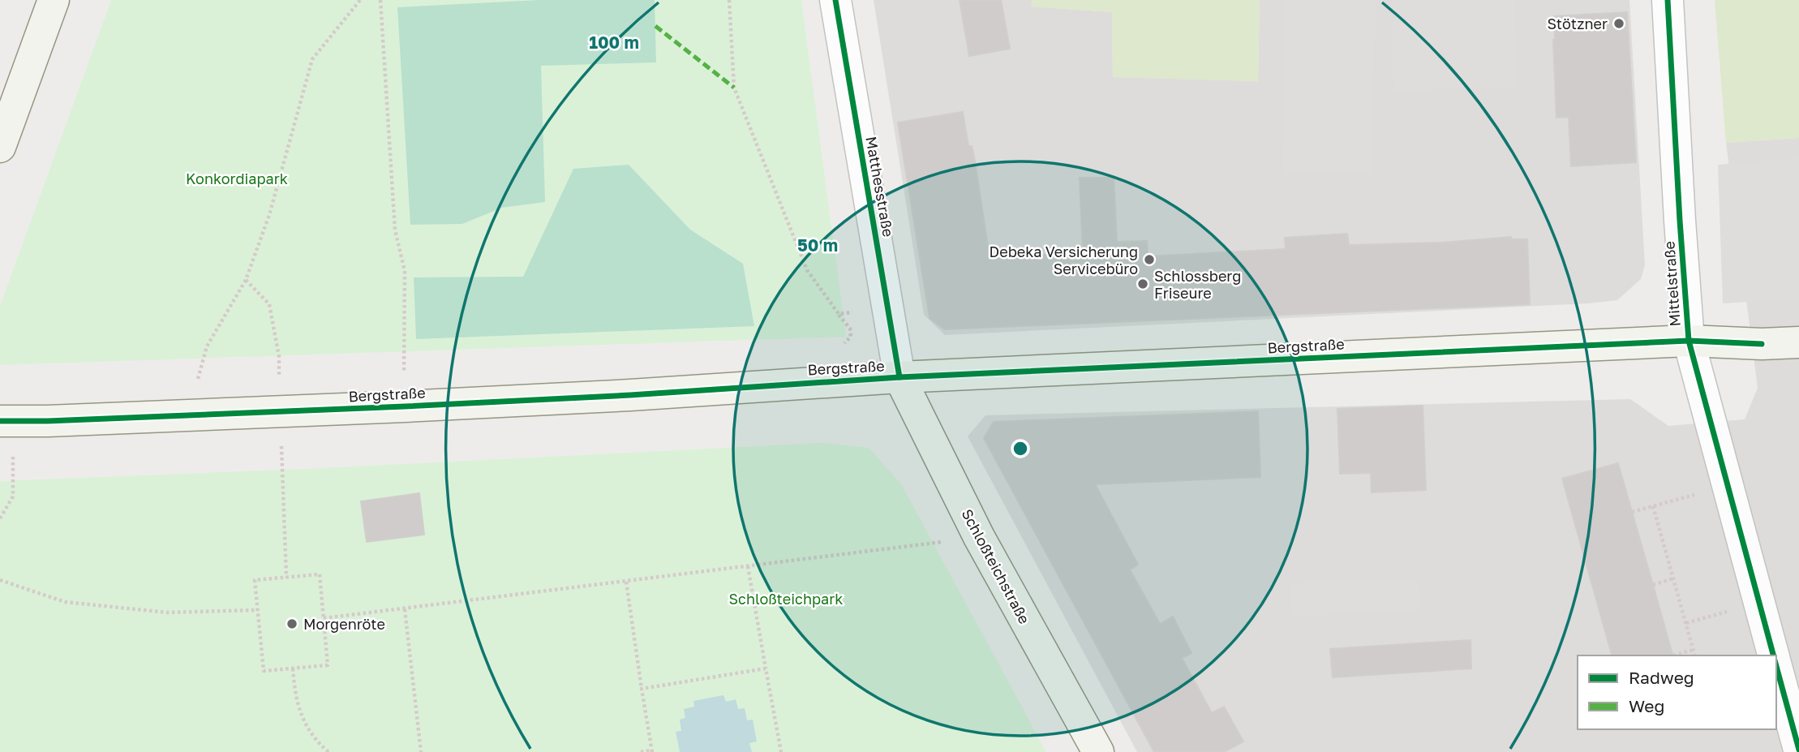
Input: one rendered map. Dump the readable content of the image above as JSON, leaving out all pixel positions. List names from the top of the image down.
{
  "streets": {
    "main road": ["Bergstraße", "Schloßteichstraße"],
    "street": ["Matthesstraße", "Mittelstraße"]
  },
  "crossings": [
    ["Matthesstraße", "Bergstraße"],
    ["Matthesstraße", "Schloßteichstraße"],
    ["Mittelstraße", "Bergstraße"],
    ["Bergstraße", "Schloßteichstraße"]
  ],
  "parks": ["Konkordiapark", "Schloßteichpark"],
  "places": [
    "Stötzner",
    "Debeka Versicherung Servicebüro",
    "Schlossberg Friseure",
    "Morgenröte"
  ],
  "legend": ["Radweg", "Weg"],
  "rings": ["100 m", "50 m"]
}
